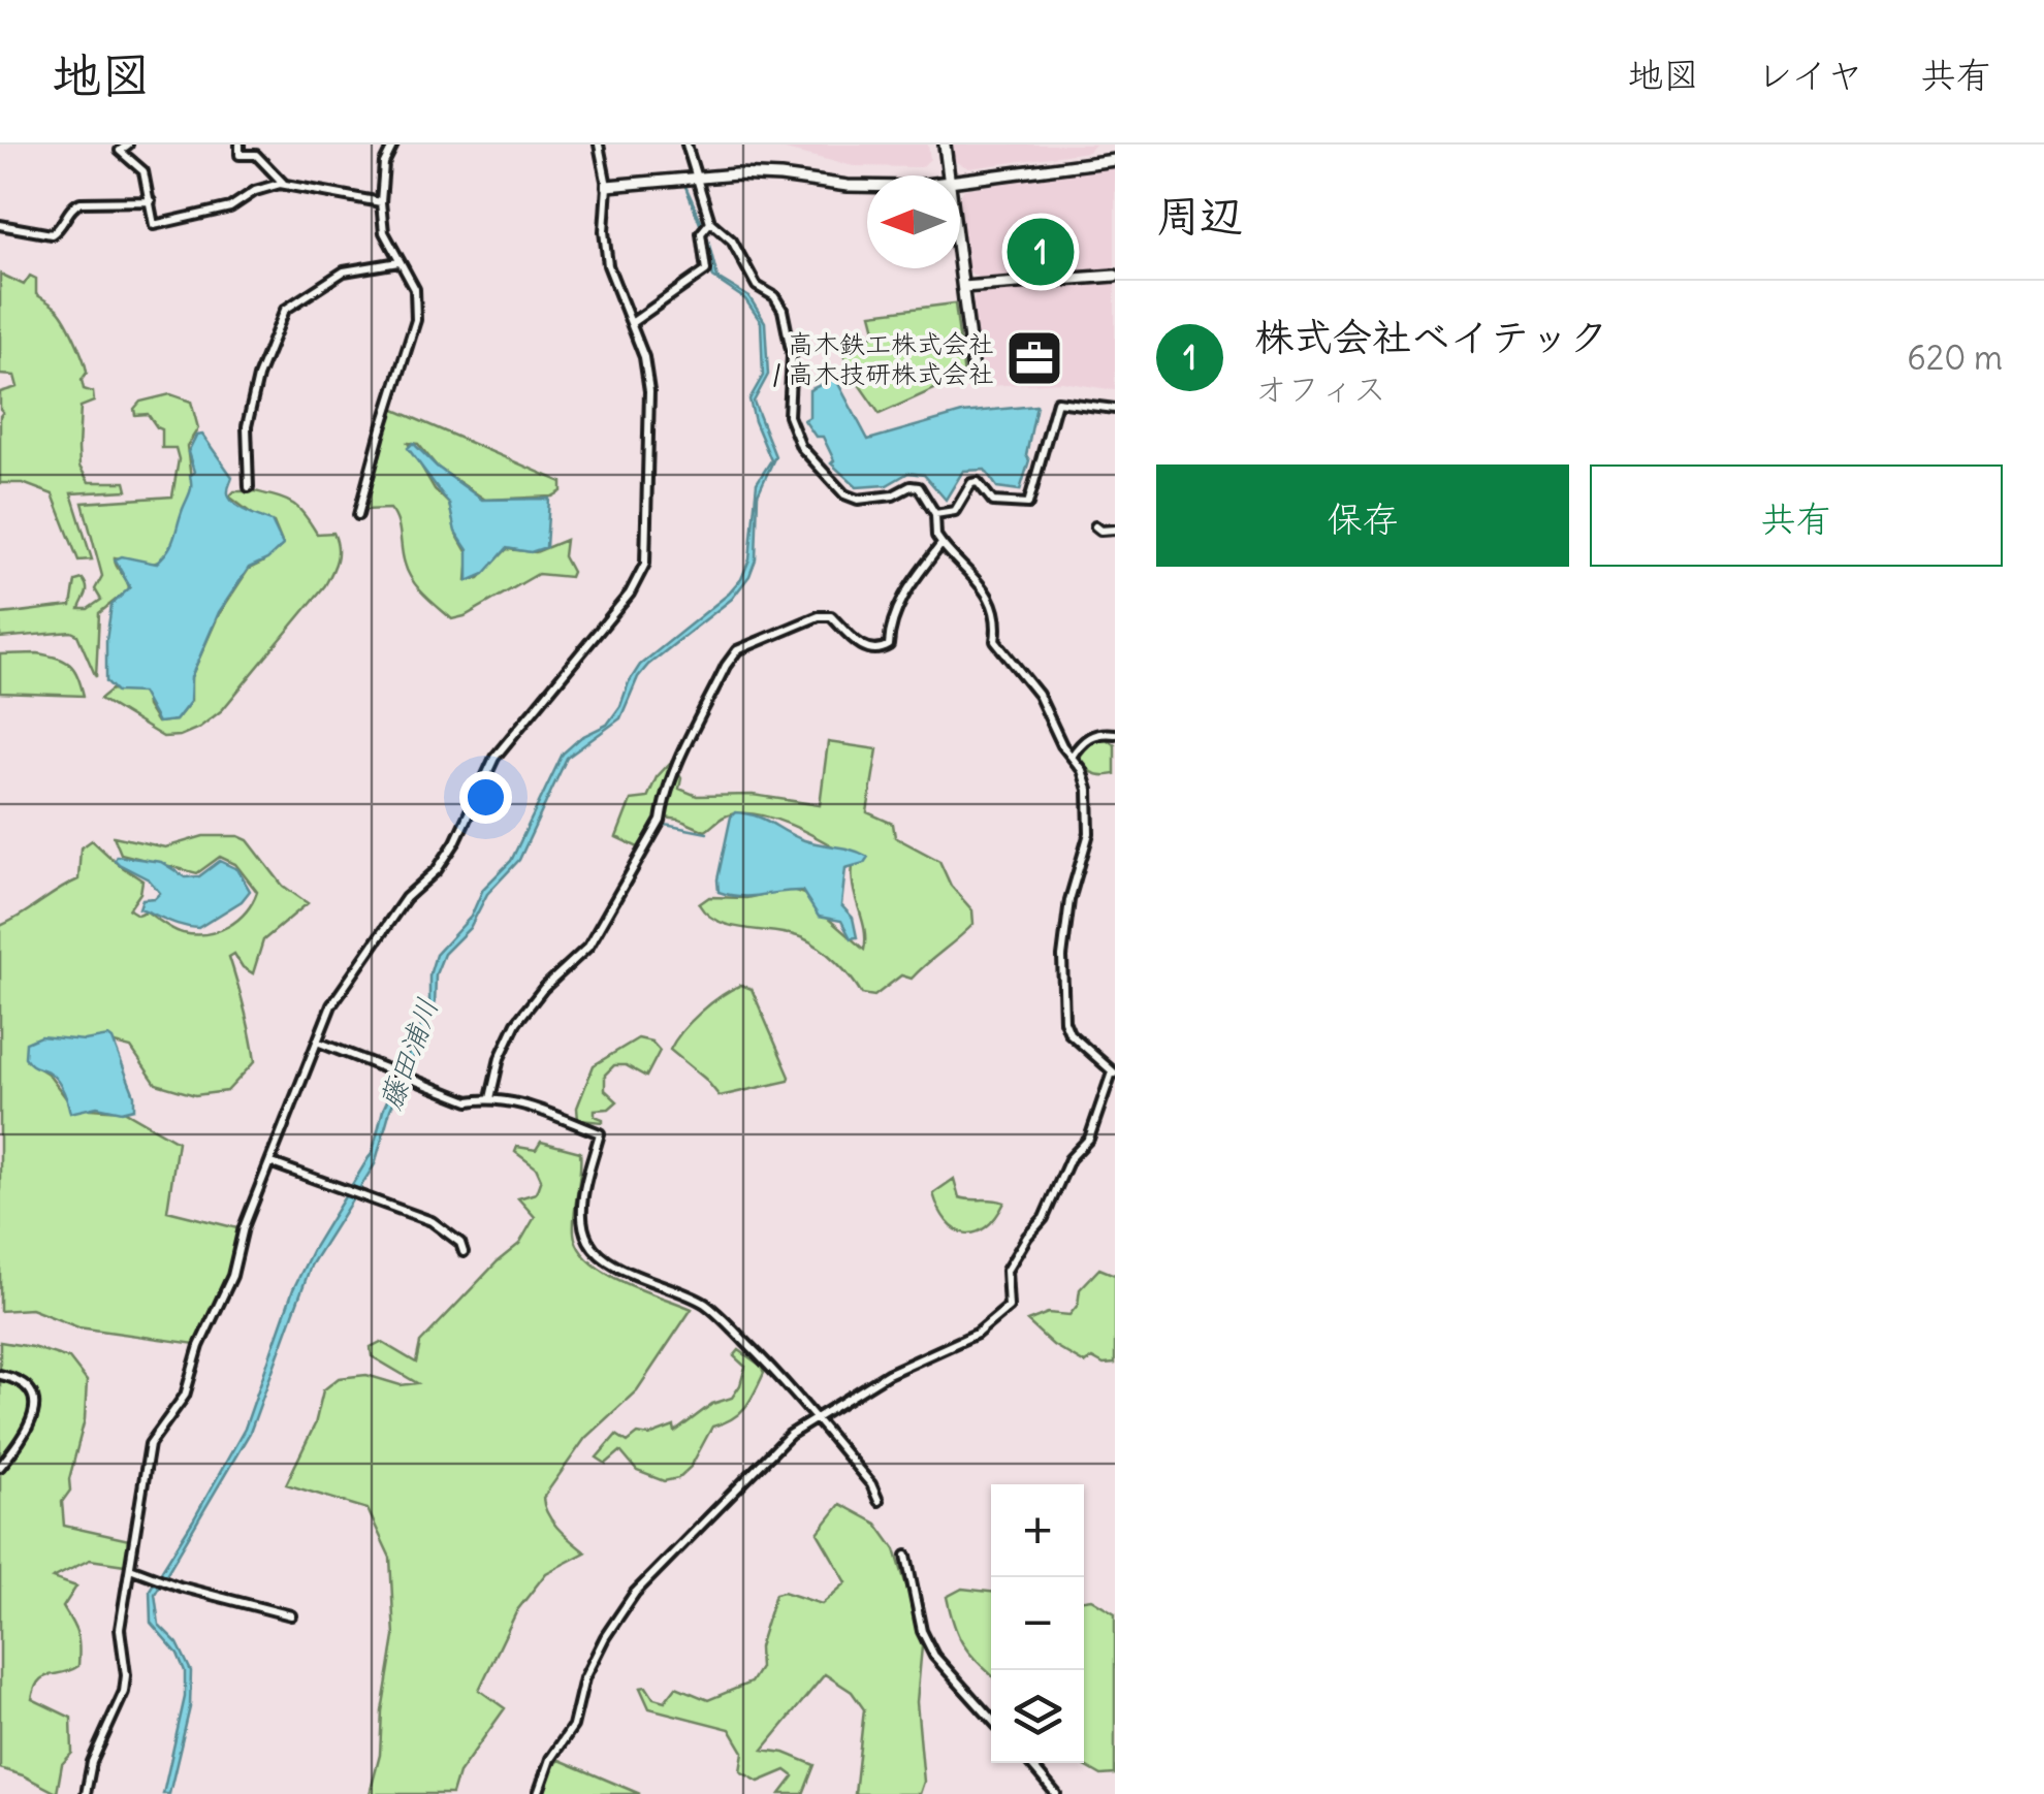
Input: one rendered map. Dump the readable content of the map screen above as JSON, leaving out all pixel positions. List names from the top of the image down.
{
  "water": ["藤田浦川"],
  "places": {
    "office": ["高木鉄工株式会社 / 高木技研株式会社"]
  },
  "north": "left",
  "page": {
    "header": "地図",
    "nav": ["地図", "レイヤ", "共有"],
    "heading": "周辺",
    "pins": "1",
    "list": [
      {
        "mark": "1",
        "name": "株式会社ベイテック",
        "note": "オフィス",
        "value": "620 m"
      }
    ],
    "buttons": ["保存", "共有"],
    "map_buttons": ["+", "−"]
  }
}
